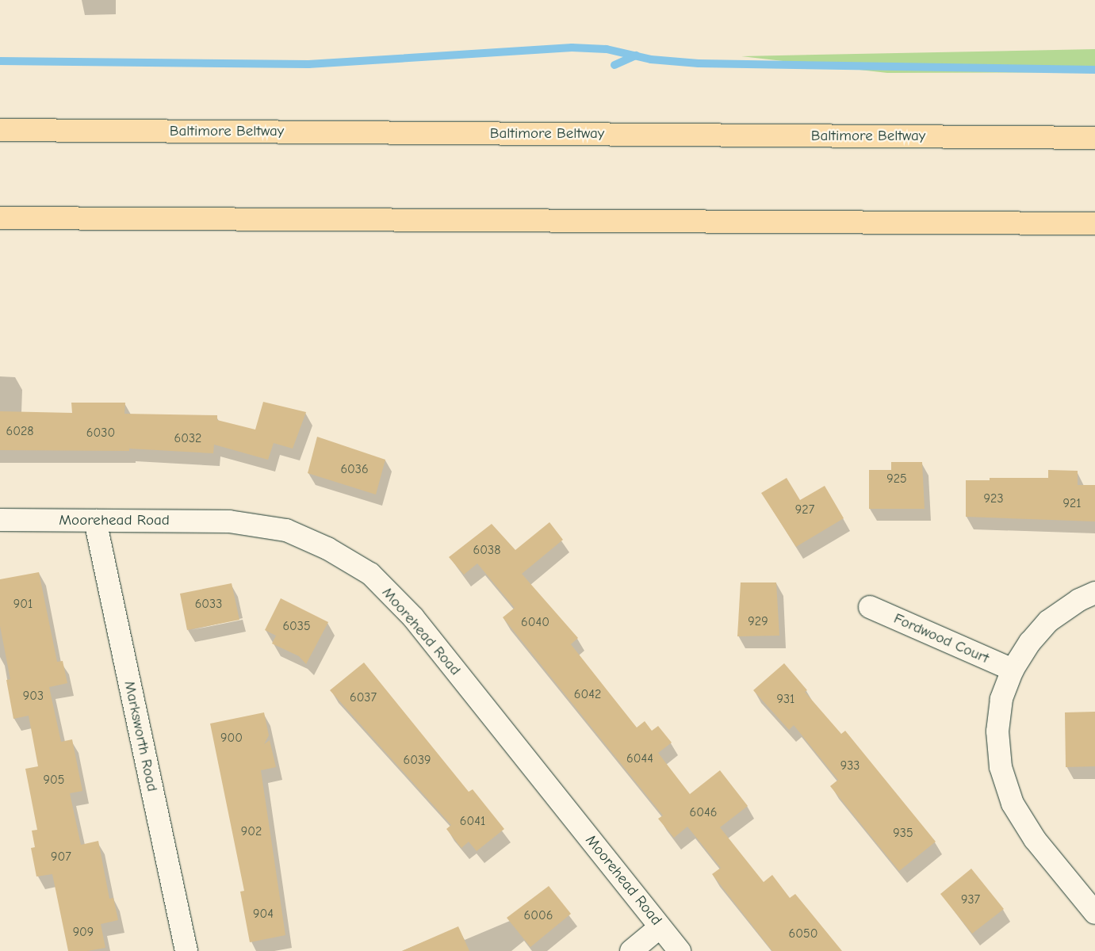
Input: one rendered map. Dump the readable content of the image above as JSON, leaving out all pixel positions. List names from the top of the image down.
{
  "streets": {
    "highway": ["Baltimore Beltway"],
    "street": ["Moorehead Road", "Fordwood Court", "Marksworth Road"]
  },
  "crossings": [
    ["Moorehead Road", "Marksworth Road"]
  ],
  "house_numbers": [
    "6028",
    "6030",
    "6032",
    "6036",
    "925",
    "923",
    "921",
    "927",
    "6038",
    "901",
    "6033",
    "929",
    "6040",
    "6035",
    "6042",
    "903",
    "6037",
    "931",
    "900",
    "6044",
    "6039",
    "933",
    "905",
    "6046",
    "6041",
    "902",
    "935",
    "907",
    "937",
    "904",
    "6006",
    "909",
    "6050"
  ]
}
